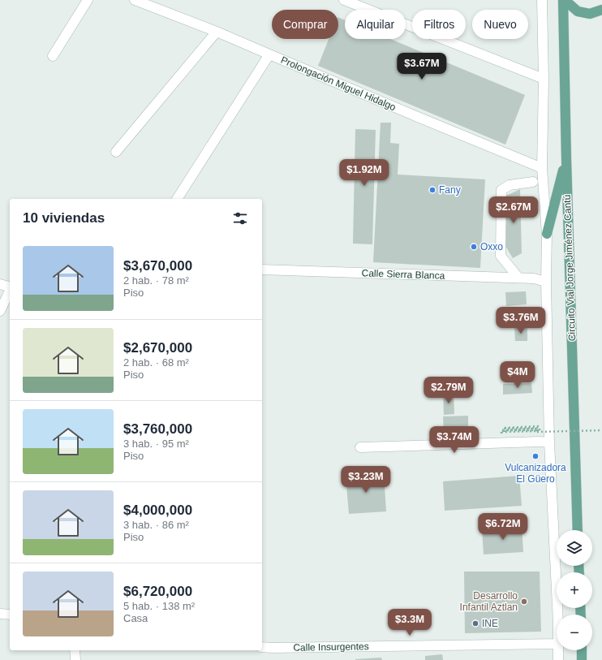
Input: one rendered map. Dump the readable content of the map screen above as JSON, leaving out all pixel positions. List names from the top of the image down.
{
  "streets": {
    "main road": ["Circuito Vial Jorge Jiménez Cantú"],
    "street": ["Prolongación Miguel Hidalgo", "Calle Sierra Blanca", "Calle Insurgentes"]
  },
  "places": [
    "Fany",
    "Oxxo",
    "Vulcanizadora El Güero",
    "Desarrollo Infantil Aztlan",
    "INE"
  ],
  "page": {
    "chip": [
      "Comprar",
      "Alquilar",
      "Filtros",
      "Nuevo"
    ],
    "price": [
      "$3.67M",
      "$1.92M",
      "$2.67M",
      "$3.76M",
      "$4M",
      "$2.79M",
      "$3.74M",
      "$3.23M",
      "$6.72M",
      "$3.3M"
    ],
    "heading": "10 viviendas",
    "list": [
      {
        "name": "$3,670,000",
        "note": "2 hab. · 78 m² · Piso"
      },
      {
        "name": "$2,670,000",
        "note": "2 hab. · 68 m² · Piso"
      },
      {
        "name": "$3,760,000",
        "note": "3 hab. · 95 m² · Piso"
      },
      {
        "name": "$4,000,000",
        "note": "3 hab. · 86 m² · Piso"
      },
      {
        "name": "$6,720,000",
        "note": "5 hab. · 138 m² · Casa"
      }
    ],
    "map_buttons": ["+", "−"]
  }
}
